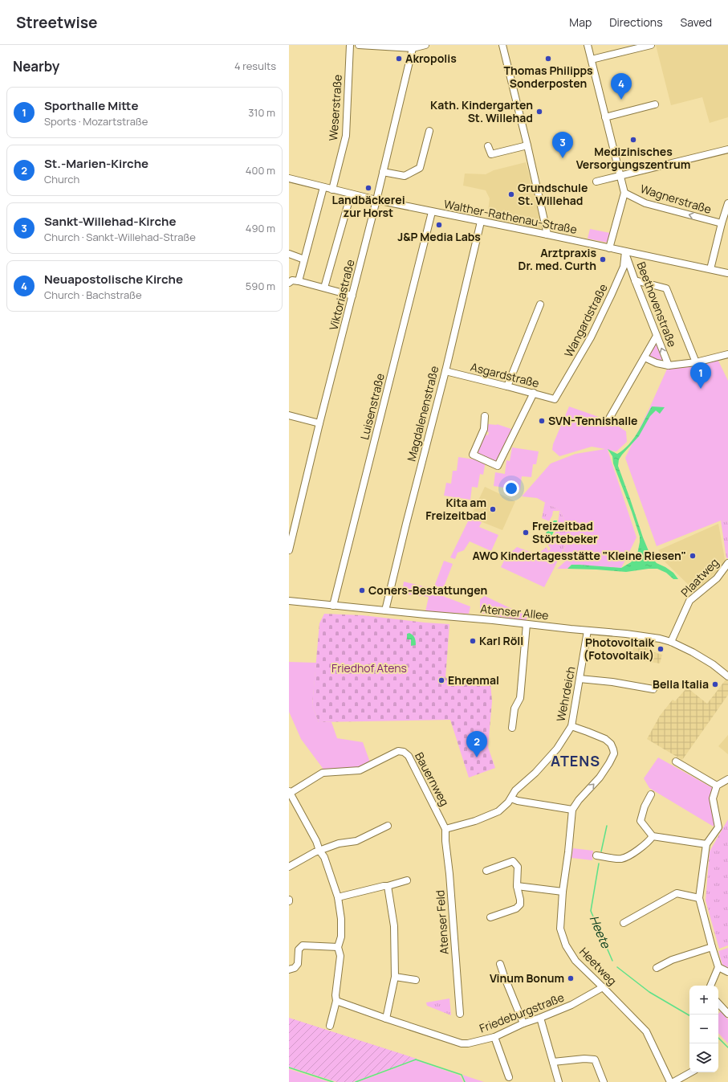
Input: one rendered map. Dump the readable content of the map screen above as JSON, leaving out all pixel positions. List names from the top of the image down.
{
  "streets": {
    "street": [
      "Weserstraße",
      "Wagnerstraße",
      "Walther-Rathenau-Straße",
      "Viktoriastraße",
      "Beethovenstraße",
      "Wangardstraße",
      "Asgardstraße",
      "Luisenstraße",
      "Magdalenenstraße",
      "Plaatweg",
      "Atenser Allee",
      "Wehrdeich",
      "Bauernweg",
      "Atenser Feld",
      "Heetweg",
      "Friedeburgstraße"
    ]
  },
  "crossings": [
    ["Weserstraße", "Walther-Rathenau-Straße"],
    ["Walther-Rathenau-Straße", "Viktoriastraße"],
    ["Walther-Rathenau-Straße", "Beethovenstraße"],
    ["Walther-Rathenau-Straße", "Wangardstraße"],
    ["Walther-Rathenau-Straße", "Luisenstraße"],
    ["Walther-Rathenau-Straße", "Magdalenenstraße"],
    ["Beethovenstraße", "Wangardstraße"],
    ["Wangardstraße", "Asgardstraße"],
    ["Asgardstraße", "Magdalenenstraße"],
    ["Luisenstraße", "Atenser Allee"],
    ["Magdalenenstraße", "Atenser Allee"],
    ["Plaatweg", "Atenser Allee"],
    ["Atenser Allee", "Wehrdeich"],
    ["Bauernweg", "Atenser Feld"],
    ["Heetweg", "Friedeburgstraße"]
  ],
  "one_way": ["Wagnerstraße"],
  "districts": ["ATENS"],
  "water": ["Heete"],
  "parks": ["Friedhof Atens"],
  "places": [
    "Akropolis",
    "Thomas Philipps Sonderposten",
    "Kath. Kindergarten St. Willehad",
    "Medizinisches Versorgungszentrum",
    "Landbäckerei zur Horst",
    "Grundschule St. Willehad",
    "J&P Media Labs",
    "Arztpraxis Dr. med. Curth",
    "SVN-Tennishalle",
    "Kita am Freizeitbad",
    "Freizeitbad Störtebeker",
    "AWO Kindertagesstätte \"Kleine Riesen\"",
    "Coners-Bestattungen",
    "Karl Röll",
    "Photovoltaik (Fotovoltaik)",
    "Ehrenmal",
    "Bella Italia",
    "Vinum Bonum"
  ],
  "page": {
    "header": "Streetwise",
    "nav": ["Map", "Directions", "Saved"],
    "heading": ["Nearby", "4 results"],
    "pins": [
      "4",
      "3",
      "1",
      "2"
    ],
    "list": [
      {
        "mark": "1",
        "name": "Sporthalle Mitte",
        "note": "Sports · Mozartstraße",
        "value": "310 m"
      },
      {
        "mark": "2",
        "name": "St.-Marien-Kirche",
        "note": "Church",
        "value": "400 m"
      },
      {
        "mark": "3",
        "name": "Sankt-Willehad-Kirche",
        "note": "Church · Sankt-Willehad-Straße",
        "value": "490 m"
      },
      {
        "mark": "4",
        "name": "Neuapostolische Kirche",
        "note": "Church · Bachstraße",
        "value": "590 m"
      }
    ],
    "map_buttons": ["+", "−"]
  }
}
